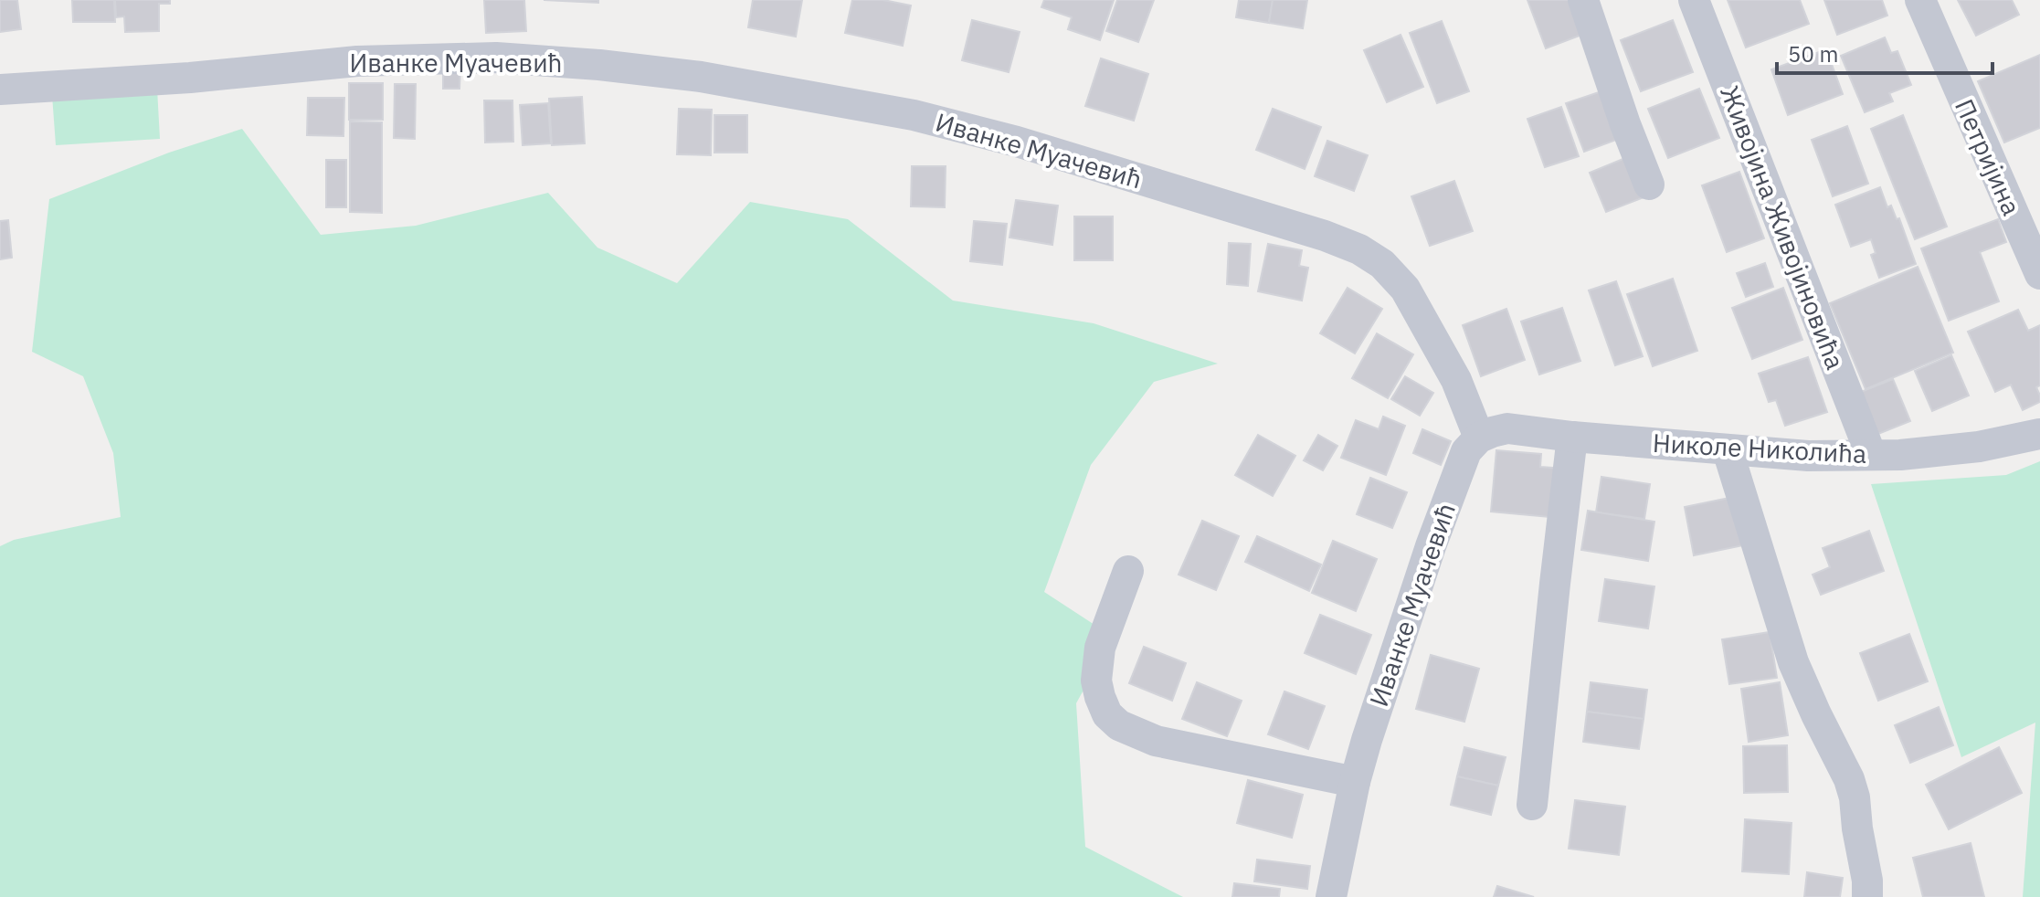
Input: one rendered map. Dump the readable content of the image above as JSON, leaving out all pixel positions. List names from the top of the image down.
{
  "streets": {
    "street": [
      "Иванке Муачевић",
      "Петријина",
      "Живојина Живојиновића",
      "Николе Николића"
    ]
  },
  "crossings": [
    ["Иванке Муачевић", "Николе Николића"],
    ["Живојина Живојиновића", "Николе Николића"]
  ],
  "scale_bar": "50 m"
}
